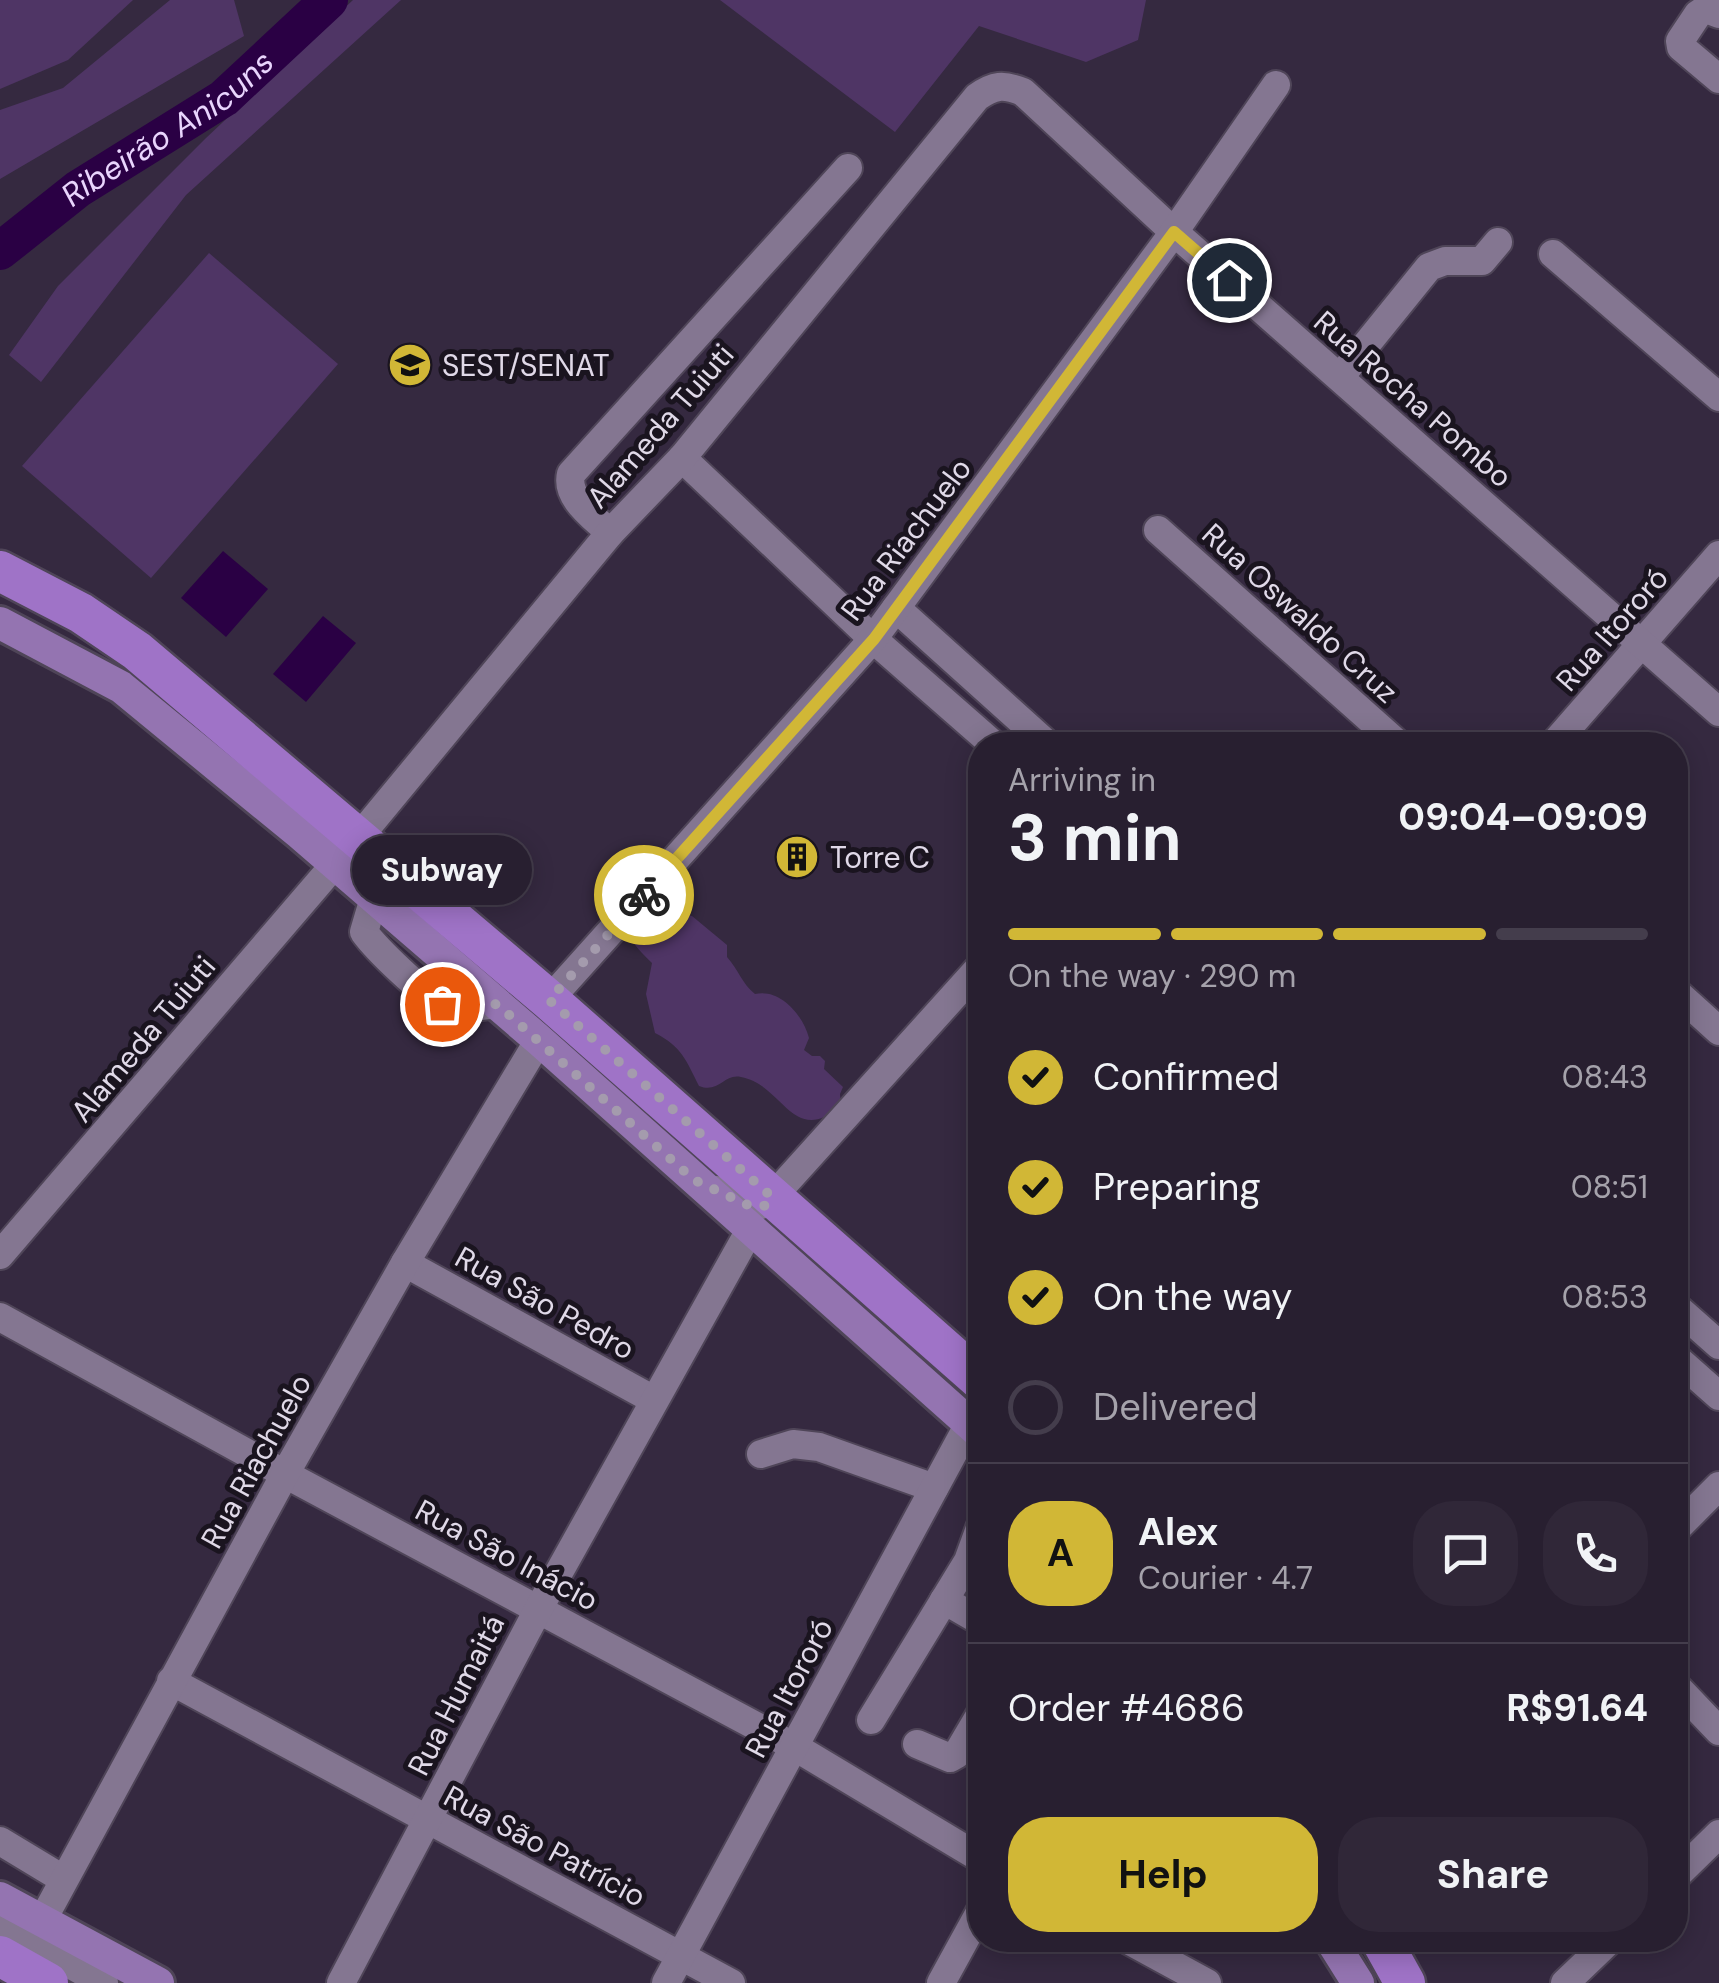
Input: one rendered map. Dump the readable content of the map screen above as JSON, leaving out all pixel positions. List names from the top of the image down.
{
  "streets": {
    "street": [
      "Rua Rocha Pombo",
      "Alameda Tuiuti",
      "Rua Riachuelo",
      "Rua Oswaldo Cruz",
      "Rua Itororó",
      "Rua São Pedro",
      "Rua São Inácio",
      "Rua Humaitá",
      "Rua São Patrício"
    ]
  },
  "crossings": [
    ["Rua Rocha Pombo", "Alameda Tuiuti"],
    ["Rua Rocha Pombo", "Rua Riachuelo"],
    ["Rua Rocha Pombo", "Rua Itororó"],
    ["Rua Riachuelo", "Rua São Pedro"],
    ["Rua Riachuelo", "Rua São Inácio"],
    ["Rua Riachuelo", "Rua São Patrício"],
    ["Rua Itororó", "Rua São Inácio"],
    ["Rua Itororó", "Rua São Patrício"],
    ["Rua São Pedro", "Rua Humaitá"],
    ["Rua São Inácio", "Rua Humaitá"],
    ["Rua Humaitá", "Rua São Patrício"]
  ],
  "water": ["Ribeirão Anicuns"],
  "places": {
    "school or university": ["SEST/SENAT"],
    "building": ["Torre C"],
    "other": ["Subway"]
  },
  "page": {
    "heading": ["3 min", "Arriving in", "09:04–09:09"],
    "panel": [
      "Alex",
      "Courier · 4.7",
      "Order #4686",
      "R$91.64"
    ],
    "bubble": "Subway",
    "bar": "On the way · 290 m",
    "list": [
      ["Confirmed", "08:43"],
      ["Preparing", "08:51"],
      ["On the way", "08:53"],
      "Delivered"
    ],
    "round": "A",
    "buttons": ["Help", "Share"]
  }
}
